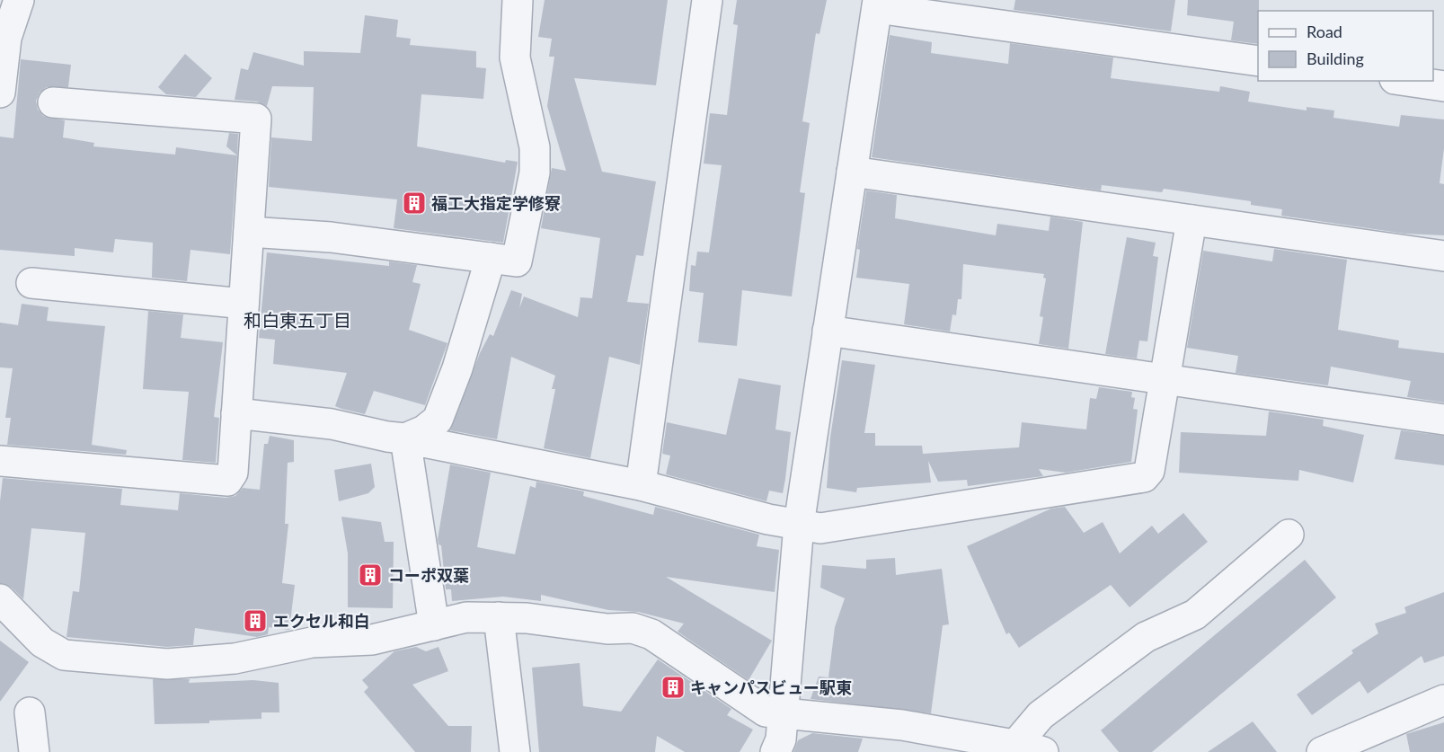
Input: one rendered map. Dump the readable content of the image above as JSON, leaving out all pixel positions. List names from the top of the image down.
{
  "districts": ["和白東五丁目"],
  "places": {
    "building": [
      "福工大指定学修寮",
      "コーポ双葉",
      "エクセル和白",
      "キャンパスビュー駅東"
    ]
  },
  "legend": ["Road", "Building"]
}
